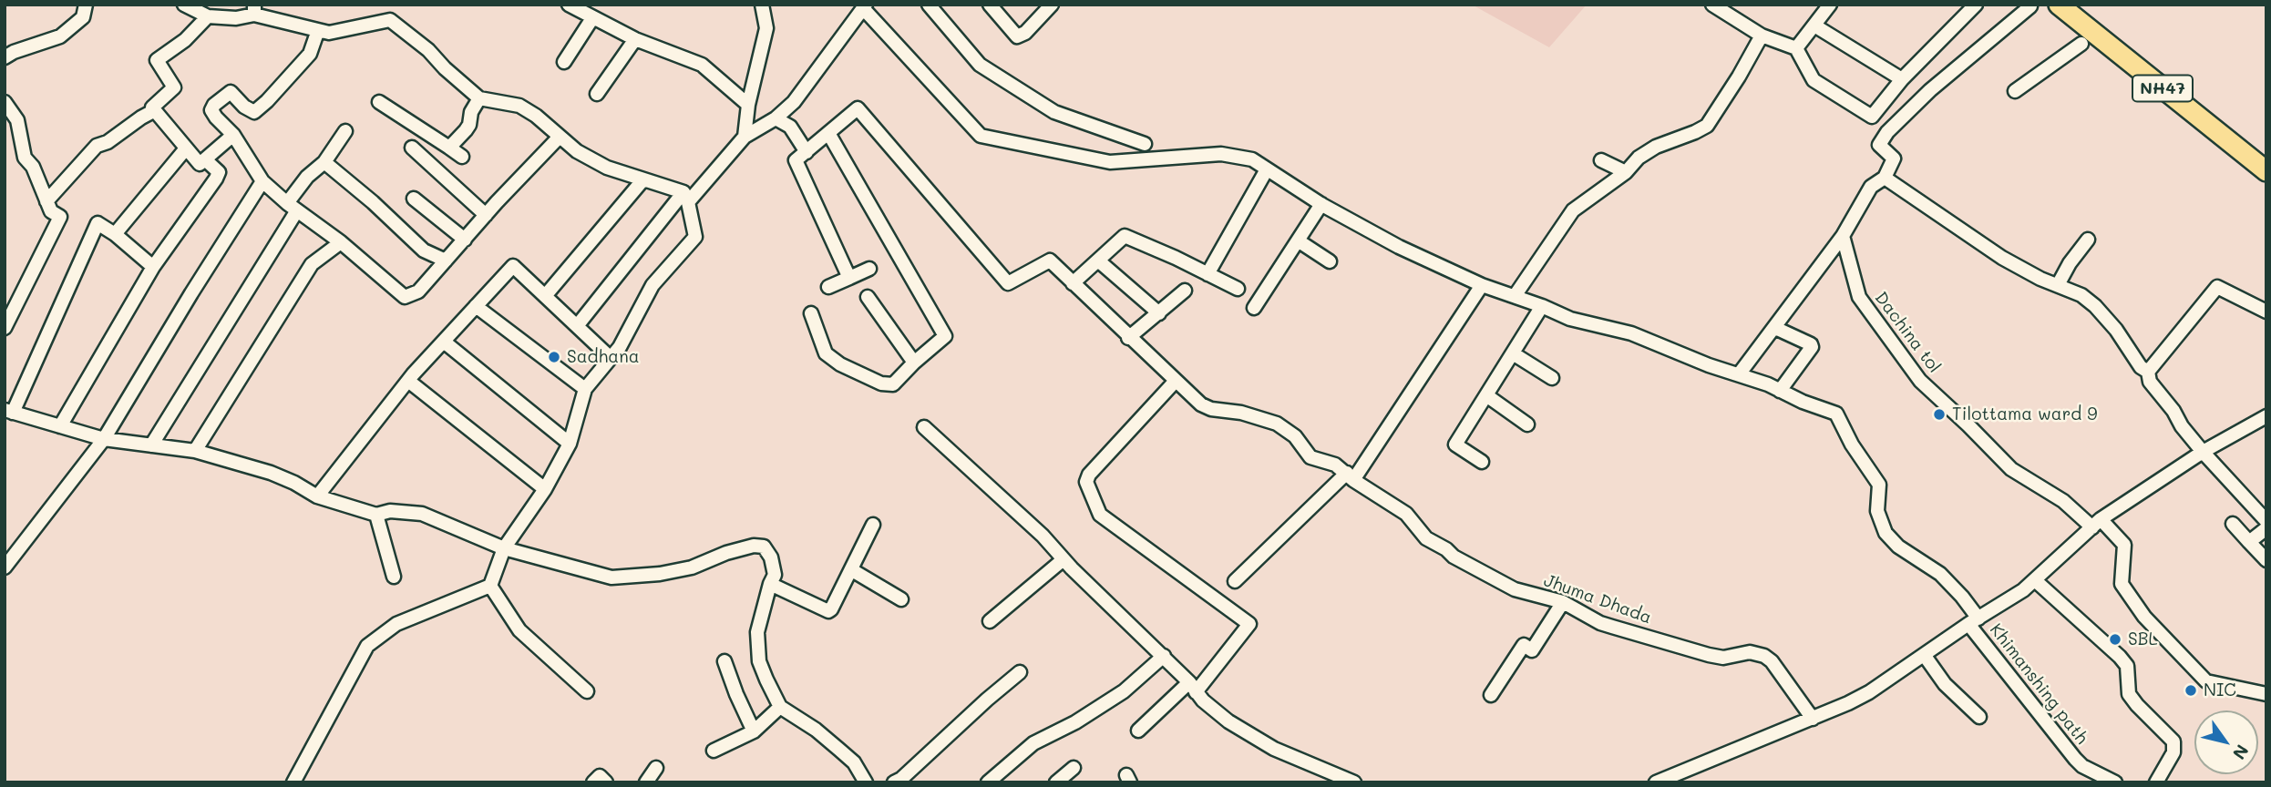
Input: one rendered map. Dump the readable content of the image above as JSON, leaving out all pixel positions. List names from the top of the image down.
{
  "streets": {
    "highway": ["NH47"],
    "street": ["Dachina tol", "Jhuma Dhada", "Khimanshing path"]
  },
  "places": [
    "Sadhana",
    "Tilottama ward 9",
    "SBL",
    "NIC"
  ],
  "north": "bottom right"
}
